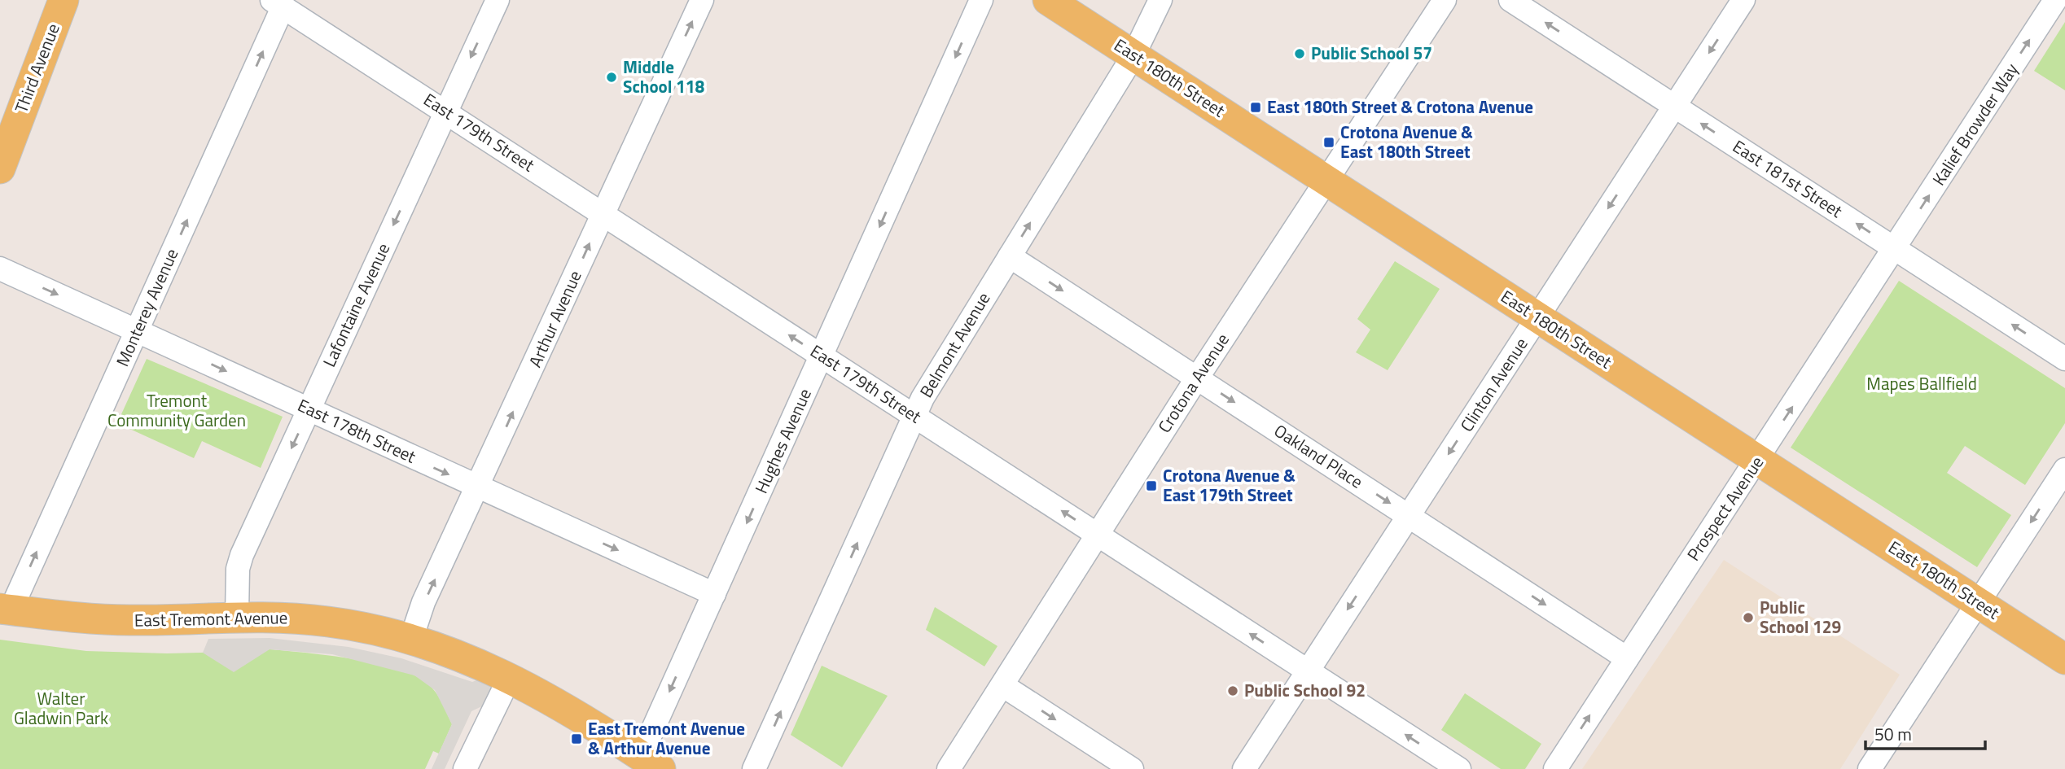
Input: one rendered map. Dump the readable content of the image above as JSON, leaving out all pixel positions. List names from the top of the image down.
{
  "streets": {
    "main road": ["Third Avenue", "East 180th Street", "East Tremont Avenue"],
    "street": [
      "Kalief Browder Way",
      "East 179th Street",
      "East 181st Street",
      "Lafontaine Avenue",
      "Monterey Avenue",
      "Arthur Avenue",
      "Belmont Avenue",
      "Crotona Avenue",
      "Clinton Avenue",
      "East 178th Street",
      "Hughes Avenue",
      "Oakland Place",
      "Prospect Avenue"
    ]
  },
  "crossings": [
    ["East 180th Street", "Belmont Avenue"],
    ["East 180th Street", "Crotona Avenue"],
    ["East 180th Street", "Clinton Avenue"],
    ["East 180th Street", "Prospect Avenue"],
    ["Kalief Browder Way", "East 181st Street"],
    ["Kalief Browder Way", "Prospect Avenue"],
    ["East 179th Street", "Lafontaine Avenue"],
    ["East 179th Street", "Monterey Avenue"],
    ["East 179th Street", "Arthur Avenue"],
    ["East 179th Street", "Belmont Avenue"],
    ["East 179th Street", "Crotona Avenue"],
    ["East 179th Street", "Clinton Avenue"],
    ["East 179th Street", "Hughes Avenue"],
    ["East 181st Street", "Clinton Avenue"],
    ["East 181st Street", "Prospect Avenue"],
    ["Lafontaine Avenue", "East 178th Street"],
    ["Lafontaine Avenue", "East Tremont Avenue"],
    ["Monterey Avenue", "East 178th Street"],
    ["Monterey Avenue", "East Tremont Avenue"],
    ["Arthur Avenue", "East 178th Street"],
    ["Arthur Avenue", "East Tremont Avenue"],
    ["Belmont Avenue", "Oakland Place"],
    ["Crotona Avenue", "Oakland Place"],
    ["Clinton Avenue", "Oakland Place"],
    ["East 178th Street", "Hughes Avenue"],
    ["Hughes Avenue", "East Tremont Avenue"],
    ["Oakland Place", "Prospect Avenue"]
  ],
  "one_way": [
    "Kalief Browder Way",
    "East 179th Street",
    "East 181st Street",
    "Lafontaine Avenue",
    "Monterey Avenue",
    "Arthur Avenue",
    "Belmont Avenue",
    "Clinton Avenue",
    "East 178th Street",
    "Hughes Avenue",
    "Oakland Place",
    "Prospect Avenue"
  ],
  "parks": ["Mapes Ballfield", "Tremont Community Garden", "Walter Gladwin Park"],
  "places": {
    "other": [
      "Public School 57",
      "Middle School 118",
      "Public School 129",
      "Public School 92"
    ],
    "transit": [
      "East 180th Street & Crotona Avenue",
      "Crotona Avenue & East 180th Street",
      "Crotona Avenue & East 179th Street",
      "East Tremont Avenue & Arthur Avenue"
    ]
  },
  "scale_bar": "50 m"
}
